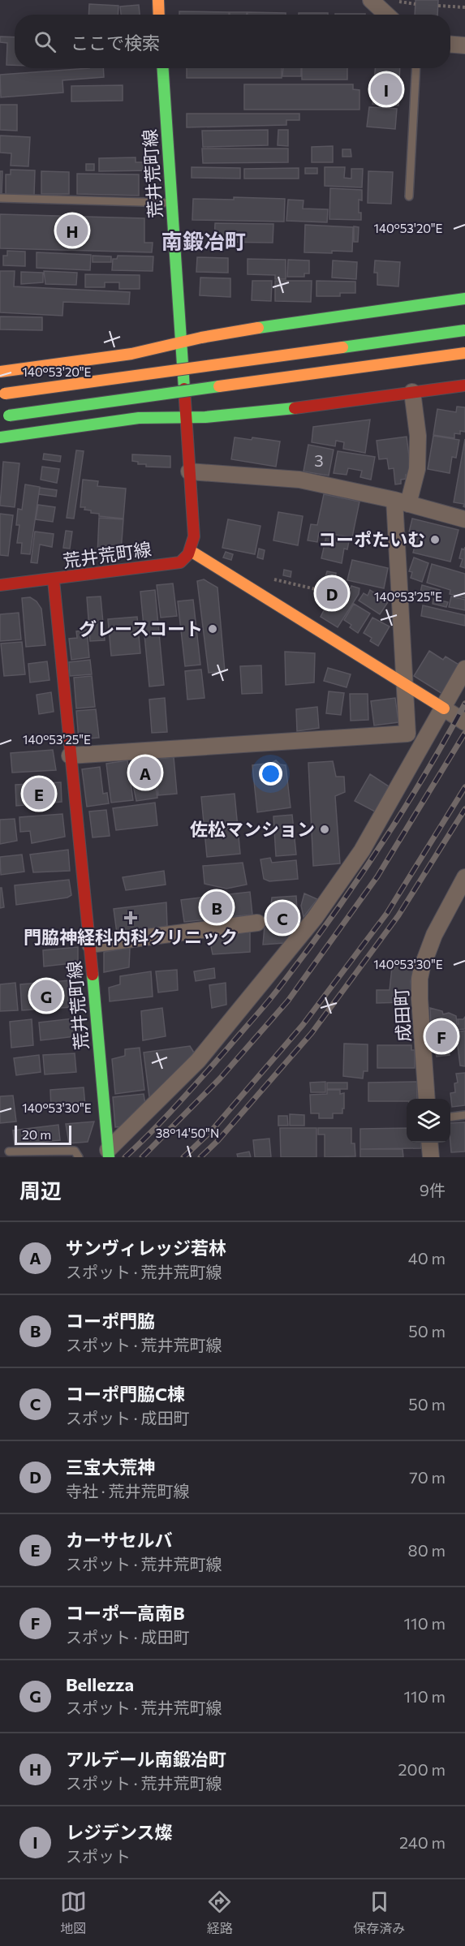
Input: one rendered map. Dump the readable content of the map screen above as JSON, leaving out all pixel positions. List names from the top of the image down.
{
  "streets": {
    "street": ["荒井荒町線", "成田町"]
  },
  "districts": ["南鍛冶町"],
  "places": {
    "other": ["コーポたいむ", "グレースコート", "佐松マンション"],
    "health": ["門脇神経科内科クリニック"]
  },
  "house_numbers": ["3"],
  "scale_bar": "20 m",
  "page": {
    "search": "ここで検索",
    "pins": [
      "I",
      "H",
      "D",
      "A",
      "E",
      "B",
      "C",
      "G",
      "F"
    ],
    "scale": "20 m",
    "heading": ["周辺", "9件"],
    "list": [
      {
        "mark": "A",
        "name": "サンヴィレッジ若林",
        "note": "スポット · 荒井荒町線",
        "value": "40 m"
      },
      {
        "mark": "B",
        "name": "コーポ門脇",
        "note": "スポット · 荒井荒町線",
        "value": "50 m"
      },
      {
        "mark": "C",
        "name": "コーポ門脇C棟",
        "note": "スポット · 成田町",
        "value": "50 m"
      },
      {
        "mark": "D",
        "name": "三宝大荒神",
        "note": "寺社 · 荒井荒町線",
        "value": "70 m"
      },
      {
        "mark": "E",
        "name": "カーサセルバ",
        "note": "スポット · 荒井荒町線",
        "value": "80 m"
      },
      {
        "mark": "F",
        "name": "コーポ一高南B",
        "note": "スポット · 成田町",
        "value": "110 m"
      },
      {
        "mark": "G",
        "name": "Bellezza",
        "note": "スポット · 荒井荒町線",
        "value": "110 m"
      },
      {
        "mark": "H",
        "name": "アルデール南鍛冶町",
        "note": "スポット · 荒井荒町線",
        "value": "200 m"
      },
      {
        "mark": "I",
        "name": "レジデンス燦",
        "note": "スポット",
        "value": "240 m"
      }
    ],
    "nav": ["地図", "経路", "保存済み"]
  },
  "coordinates": [
    "140°53'20\"E",
    "140°53'25\"E",
    "140°53'30\"E",
    "38°14'50\"N"
  ]
}
